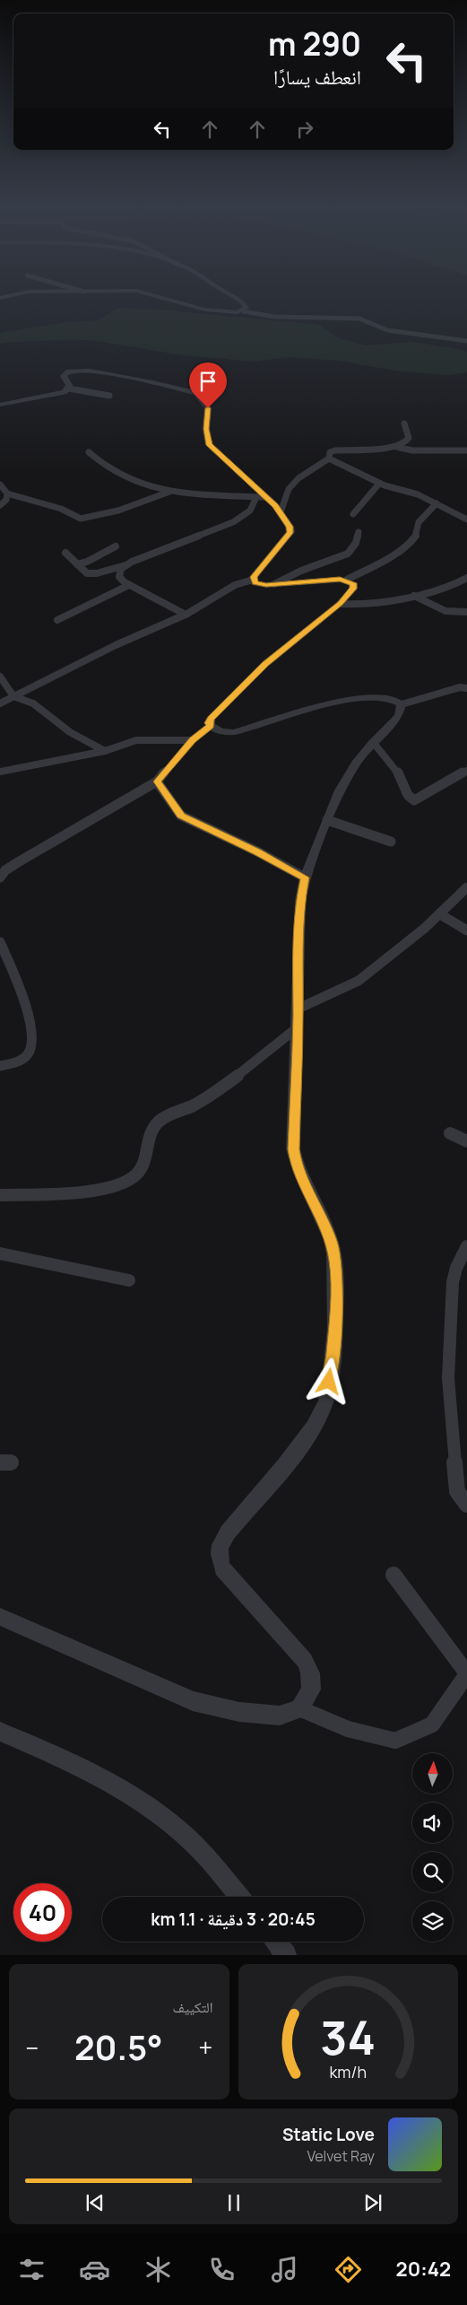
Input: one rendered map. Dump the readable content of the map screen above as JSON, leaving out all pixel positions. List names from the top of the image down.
{
  "north": "top",
  "page": {
    "turn": ["290 m", "انعطف يسارًا"],
    "limit": "40",
    "trip": "20:45 · 3 دقيقة · 1.1 km",
    "tile": "التكييف",
    "heat": ["−", "20.5°", "+"],
    "song": ["Static Love", "Velvet Ray"],
    "tabs": "20:42",
    "gauge": ["34", "km/h"]
  }
}
